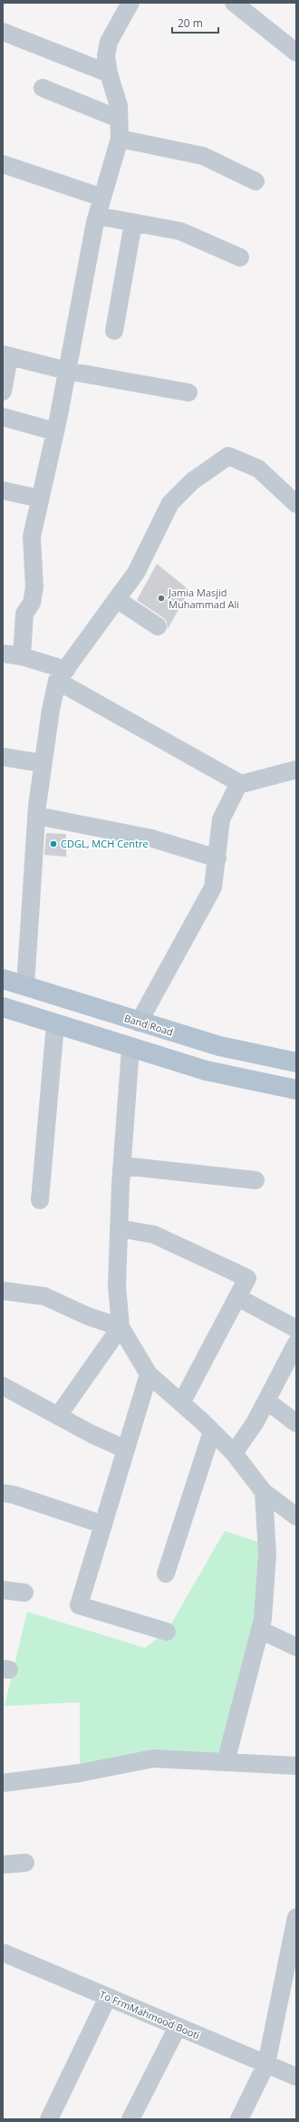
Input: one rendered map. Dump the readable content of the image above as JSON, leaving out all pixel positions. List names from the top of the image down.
{
  "streets": {
    "main road": ["Band Road"],
    "street": ["To FrmMahmood Booti"]
  },
  "places": ["Jamia Masjid Muhammad Ali", "CDGL, MCH Centre"],
  "scale_bar": "20 m"
}
